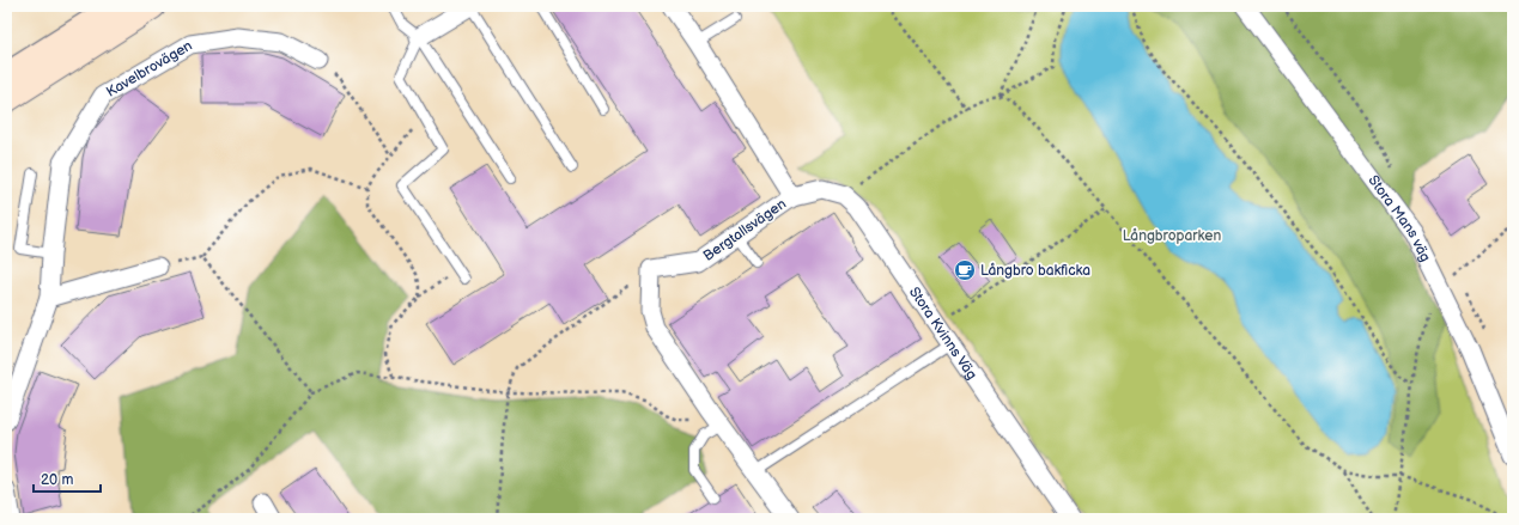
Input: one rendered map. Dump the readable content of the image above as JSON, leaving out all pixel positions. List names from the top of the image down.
{
  "streets": {
    "street": [
      "Kavelbrovägen",
      "Stora Mans väg",
      "Bergtallsvägen",
      "Stora Kvinns Väg"
    ]
  },
  "parks": ["Långbroparken"],
  "places": {
    "cafe": ["Långbro bakficka"]
  },
  "scale_bar": "20 m"
}
